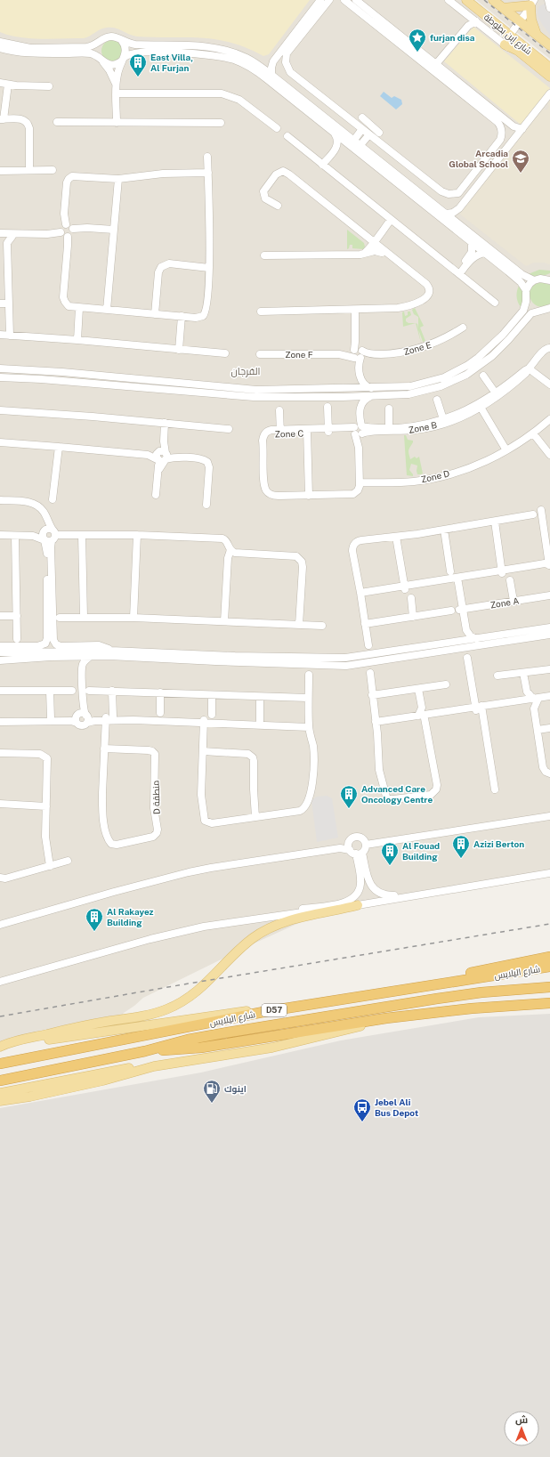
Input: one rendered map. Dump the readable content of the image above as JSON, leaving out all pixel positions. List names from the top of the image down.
{
  "streets": {
    "highway": ["شارع اليلايس", "D57"],
    "main road": ["شارع إبن بطوطة"],
    "street": [
      "Zone E",
      "Zone F",
      "Zone B",
      "Zone C",
      "Zone D",
      "Zone A",
      "D منطقة"
    ]
  },
  "crossings": [
    ["Zone E", "Zone F"],
    ["Zone B", "Zone C"]
  ],
  "districts": ["الفرجان"],
  "places": {
    "place": ["furjan disa"],
    "building": [
      "East Villa, Al Furjan",
      "Advanced Care Oncology Centre",
      "Azizi Berton",
      "Al Fouad Building",
      "Al Rakayez Building"
    ],
    "school or university": ["Arcadia Global School"],
    "fuel station": ["اينوك"],
    "bus stop": ["Jebel Ali Bus Depot"]
  },
  "north": "top"
}
